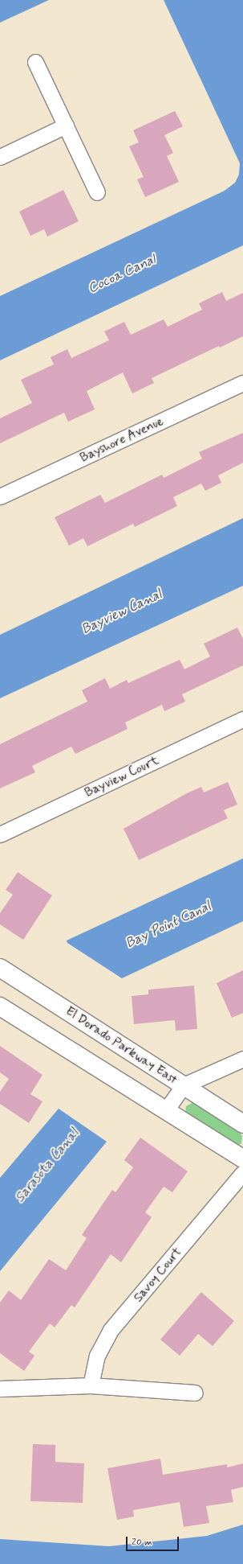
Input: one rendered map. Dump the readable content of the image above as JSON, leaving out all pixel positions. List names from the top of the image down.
{
  "streets": {
    "street": [
      "Bayshore Avenue",
      "Bayview Court",
      "El Dorado Parkway East",
      "Savoy Court"
    ]
  },
  "water": [
    "Cocoa Canal",
    "Bayview Canal",
    "Bay Point Canal",
    "Sarasota Canal"
  ],
  "scale_bar": "20 m"
}
